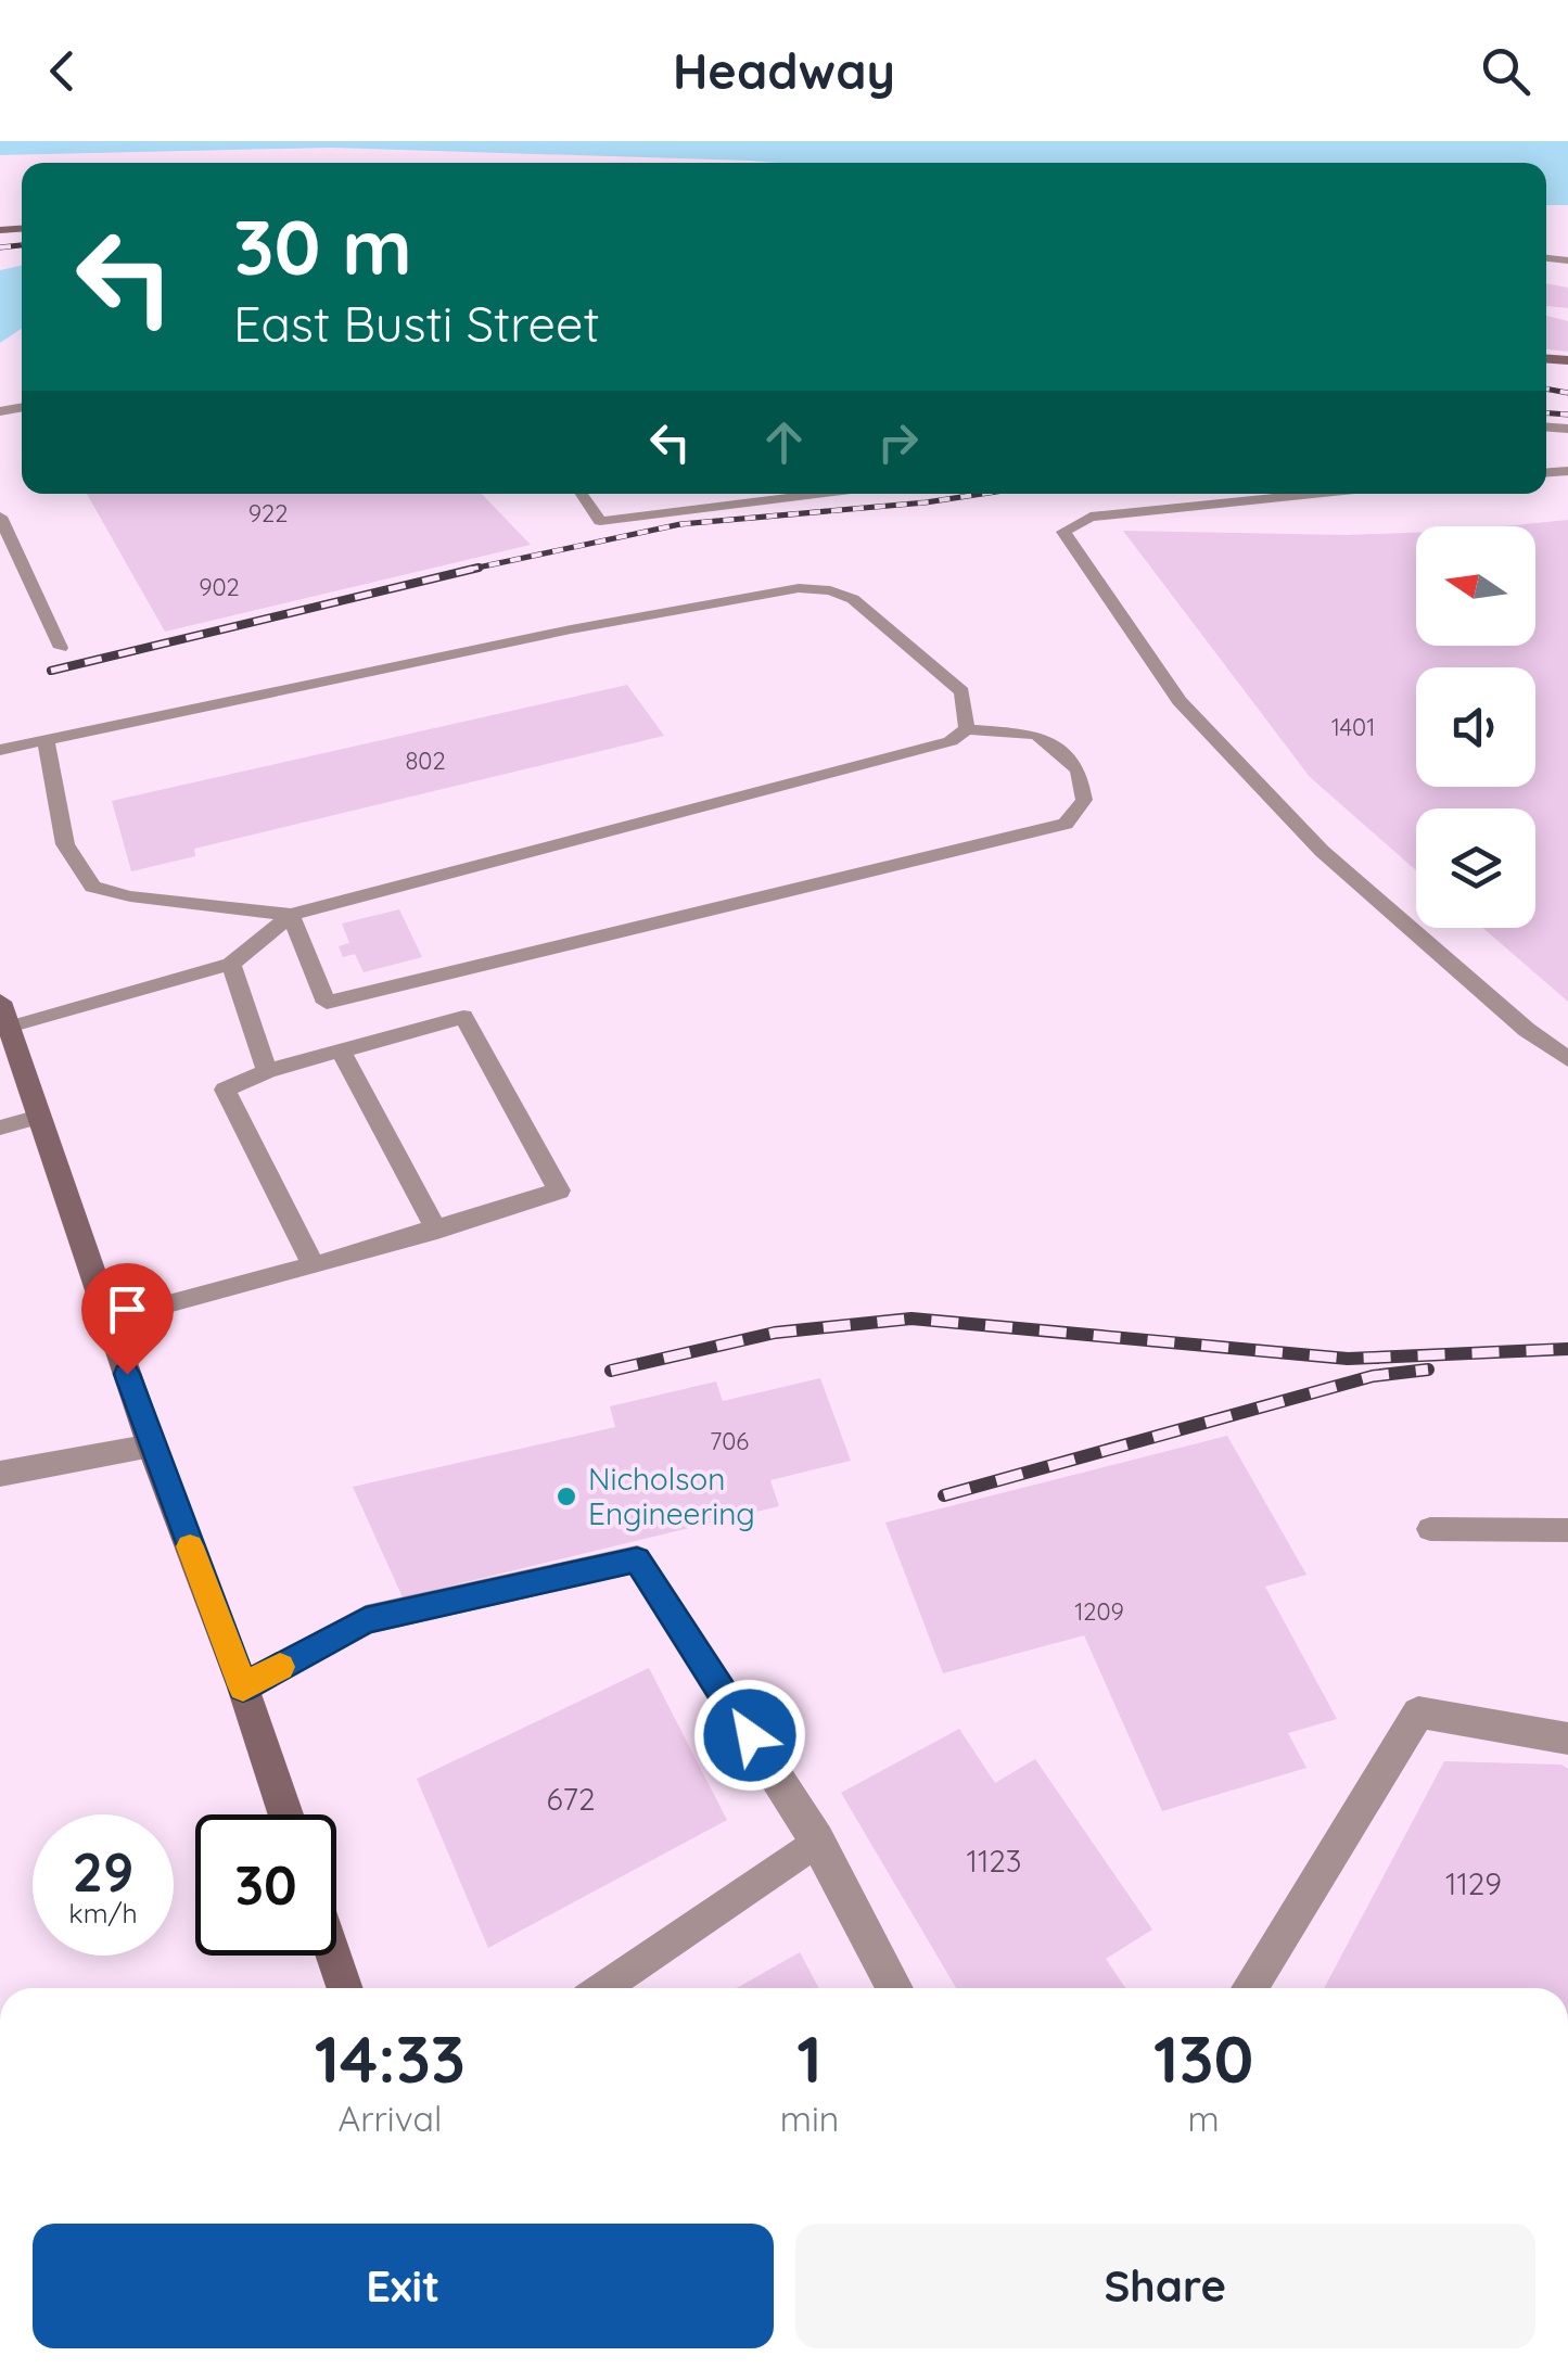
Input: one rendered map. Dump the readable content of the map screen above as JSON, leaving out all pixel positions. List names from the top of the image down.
{
  "places": ["Nicholson Engineering"],
  "house_numbers": [
    "922",
    "902",
    "1401",
    "802",
    "706",
    "1209",
    "672",
    "1123",
    "1129"
  ],
  "north": "left",
  "page": {
    "header": "Headway",
    "turn": ["30 m", "East Busti Street"],
    "speed": "29 km/h",
    "limit": "30",
    "eta": [
      "14:33",
      "Arrival",
      "1",
      "min",
      "130",
      "m"
    ],
    "buttons": ["Exit", "Share"]
  }
}
